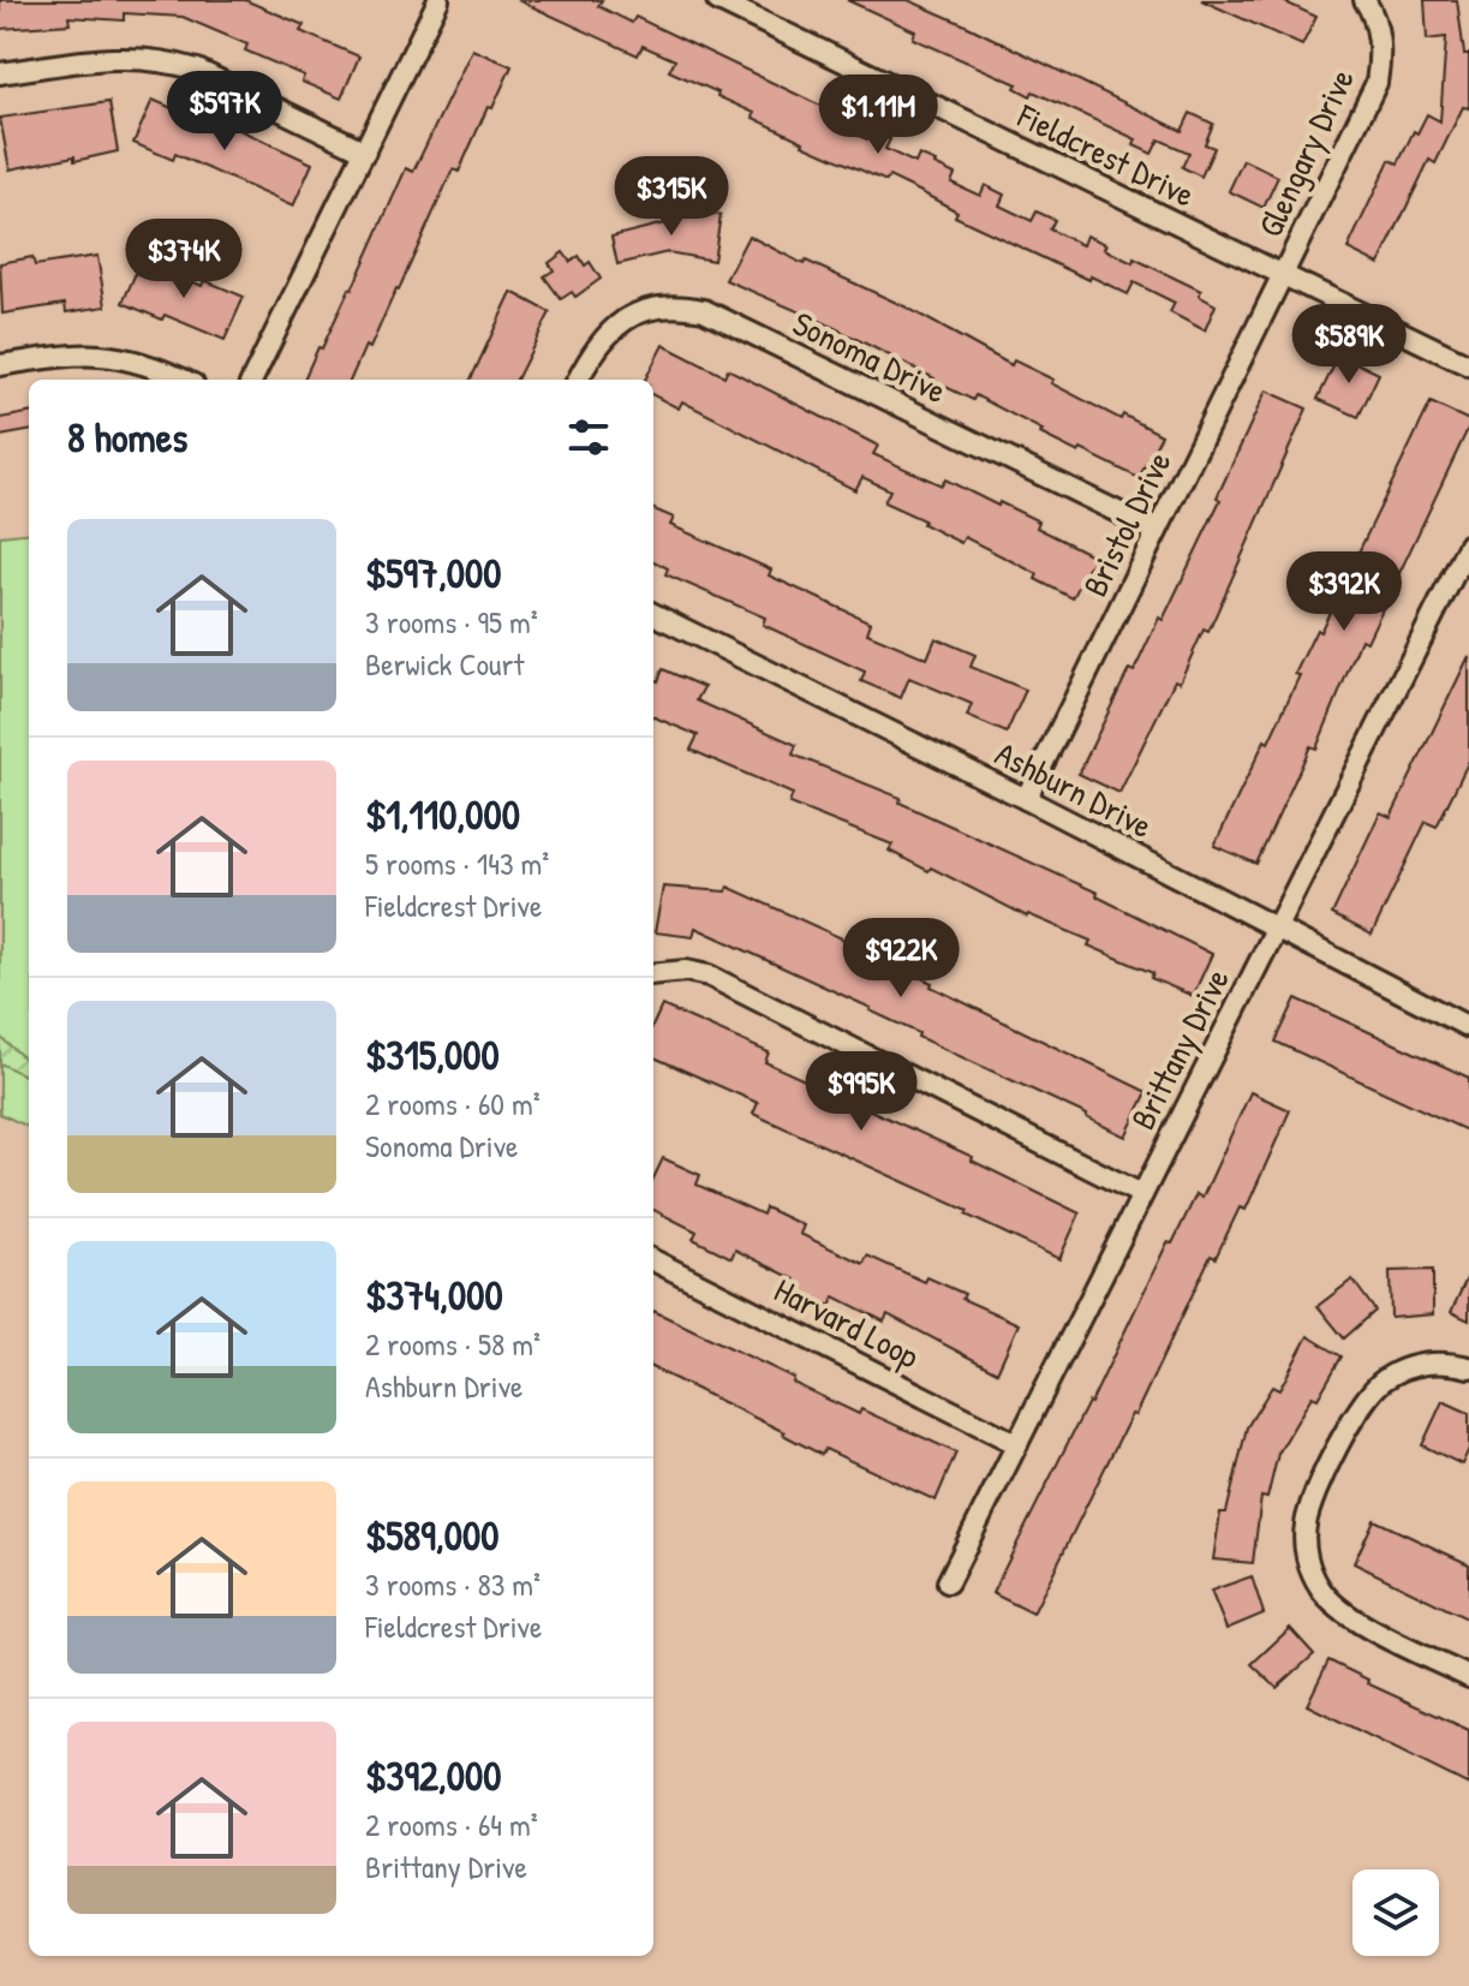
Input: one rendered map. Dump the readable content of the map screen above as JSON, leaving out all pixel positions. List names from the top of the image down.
{
  "streets": {
    "street": [
      "Glengary Drive",
      "Fieldcrest Drive",
      "Sonoma Drive",
      "Bristol Drive",
      "Ashburn Drive",
      "Brittany Drive",
      "Harvard Loop"
    ]
  },
  "crossings": [
    ["Glengary Drive", "Fieldcrest Drive"],
    ["Glengary Drive", "Bristol Drive"],
    ["Fieldcrest Drive", "Bristol Drive"],
    ["Sonoma Drive", "Bristol Drive"],
    ["Bristol Drive", "Ashburn Drive"],
    ["Ashburn Drive", "Brittany Drive"],
    ["Brittany Drive", "Harvard Loop"]
  ],
  "page": {
    "price": [
      "$597K",
      "$1.11M",
      "$315K",
      "$374K",
      "$589K",
      "$392K",
      "$922K",
      "$995K"
    ],
    "heading": "8 homes",
    "list": [
      {
        "name": "$597,000",
        "note": "3 rooms · 95 m² · Berwick Court"
      },
      {
        "name": "$1,110,000",
        "note": "5 rooms · 143 m² · Fieldcrest Drive"
      },
      {
        "name": "$315,000",
        "note": "2 rooms · 60 m² · Sonoma Drive"
      },
      {
        "name": "$374,000",
        "note": "2 rooms · 58 m² · Ashburn Drive"
      },
      {
        "name": "$589,000",
        "note": "3 rooms · 83 m² · Fieldcrest Drive"
      },
      {
        "name": "$392,000",
        "note": "2 rooms · 64 m² · Brittany Drive"
      }
    ]
  }
}
